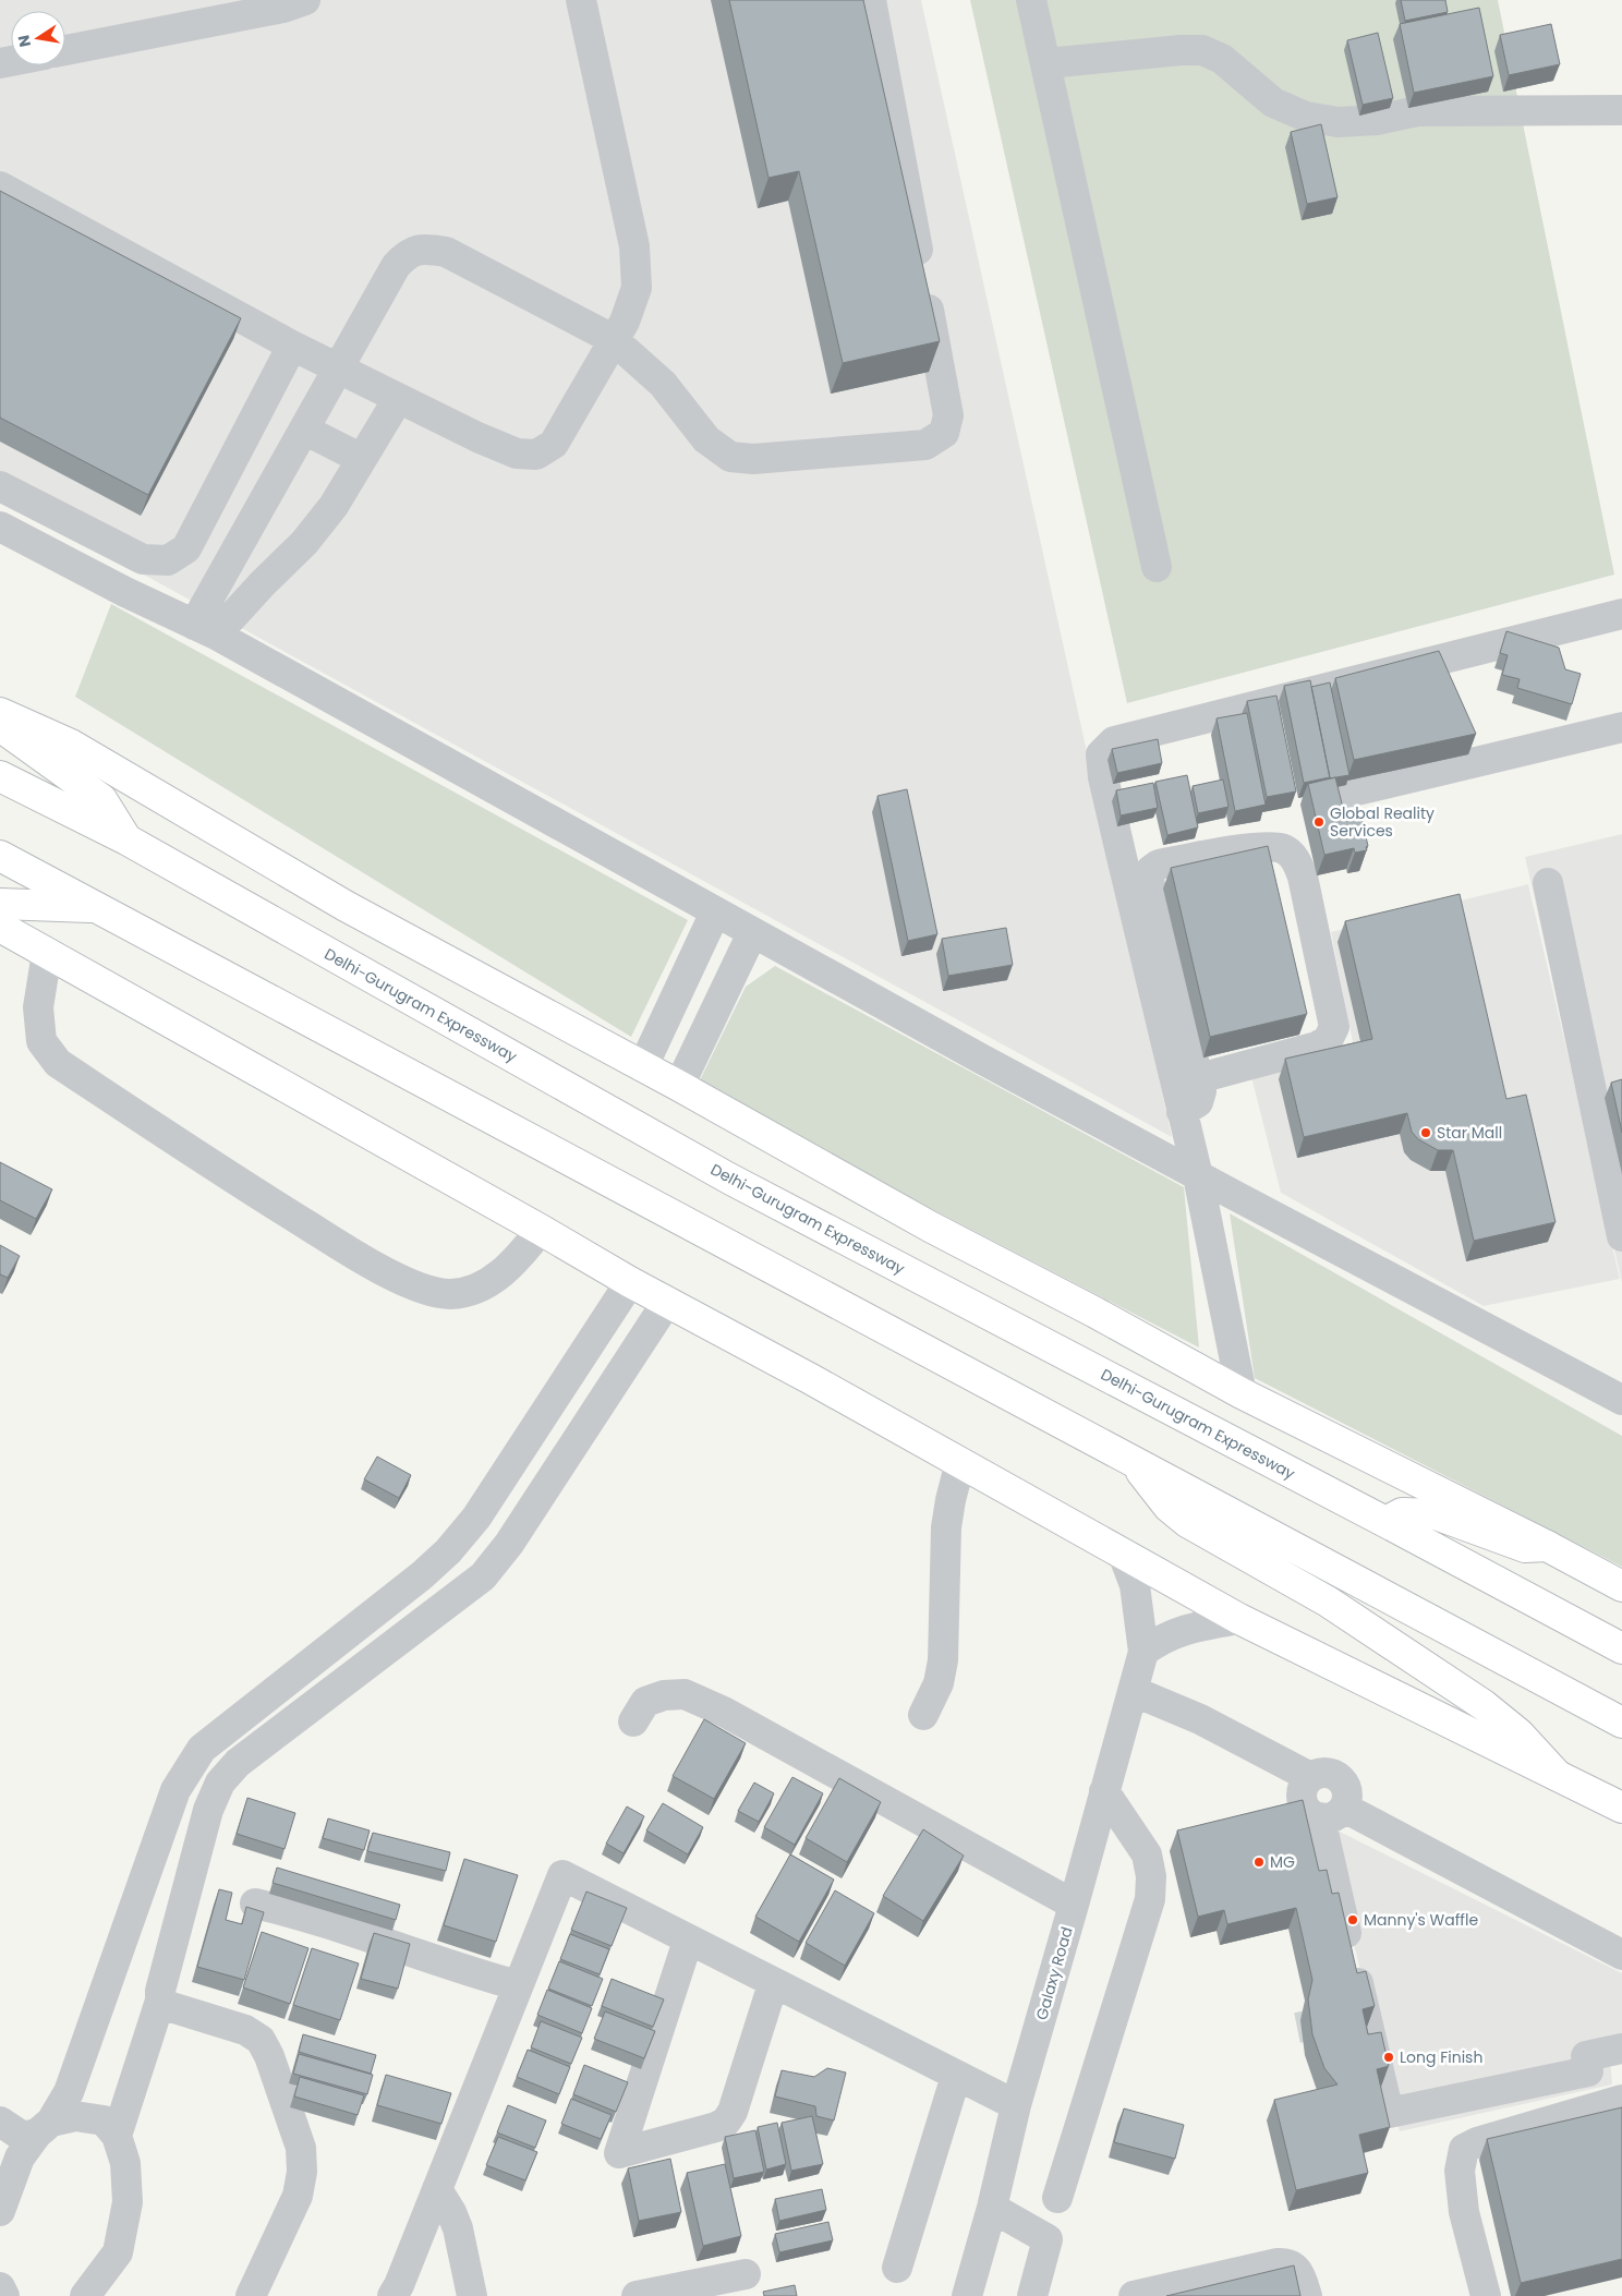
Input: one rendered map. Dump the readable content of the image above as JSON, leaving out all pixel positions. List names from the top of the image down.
{
  "streets": {
    "main road": ["Delhi-Gurugram Expressway"],
    "street": ["Galaxy Road"]
  },
  "places": [
    "Global Reality Services",
    "Star Mall",
    "MG",
    "Manny's Waffle",
    "Long Finish"
  ],
  "north": "left"
}
